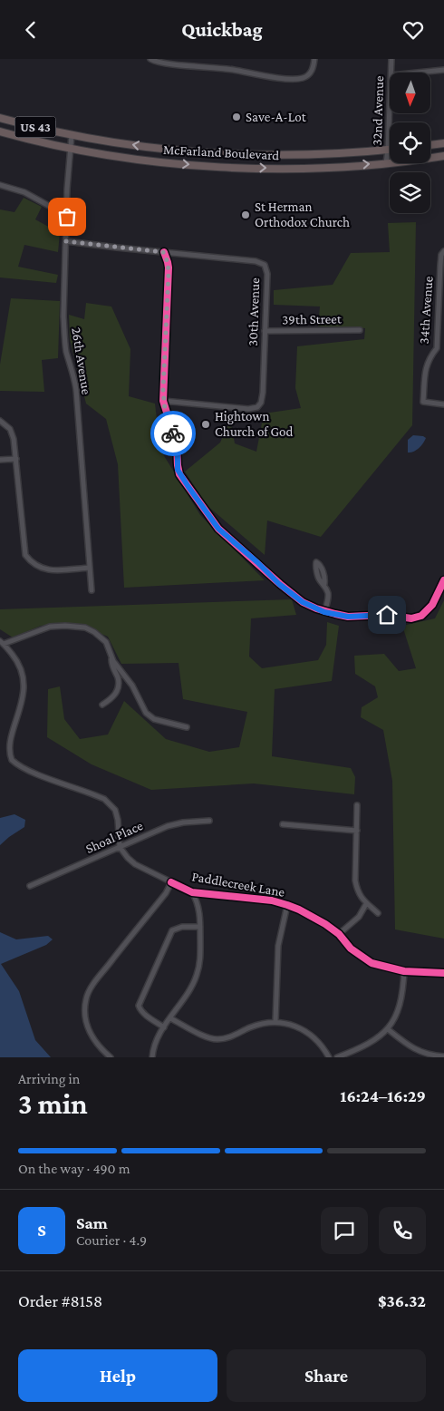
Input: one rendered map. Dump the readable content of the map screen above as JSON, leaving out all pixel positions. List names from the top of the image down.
{
  "streets": {
    "highway": ["US 43", "McFarland Boulevard"],
    "street": [
      "32nd Avenue",
      "34th Avenue",
      "30th Avenue",
      "39th Street",
      "26th Avenue",
      "Shoal Place",
      "Paddlecreek Lane"
    ]
  },
  "crossings": [
    ["32nd Avenue", "McFarland Boulevard"],
    ["McFarland Boulevard", "26th Avenue"],
    ["30th Avenue", "39th Street"],
    ["Shoal Place", "Paddlecreek Lane"]
  ],
  "places": ["Save-A-Lot", "St Herman Orthodox Church", "Hightown Church of God"],
  "north": "bottom",
  "page": {
    "header": "Quickbag",
    "heading": ["3 min", "Arriving in", "16:24–16:29"],
    "panel": [
      "Sam",
      "Courier · 4.9",
      "Order #8158",
      "$36.32"
    ],
    "bar": "On the way · 490 m",
    "round": "S",
    "buttons": ["Help", "Share"]
  }
}
